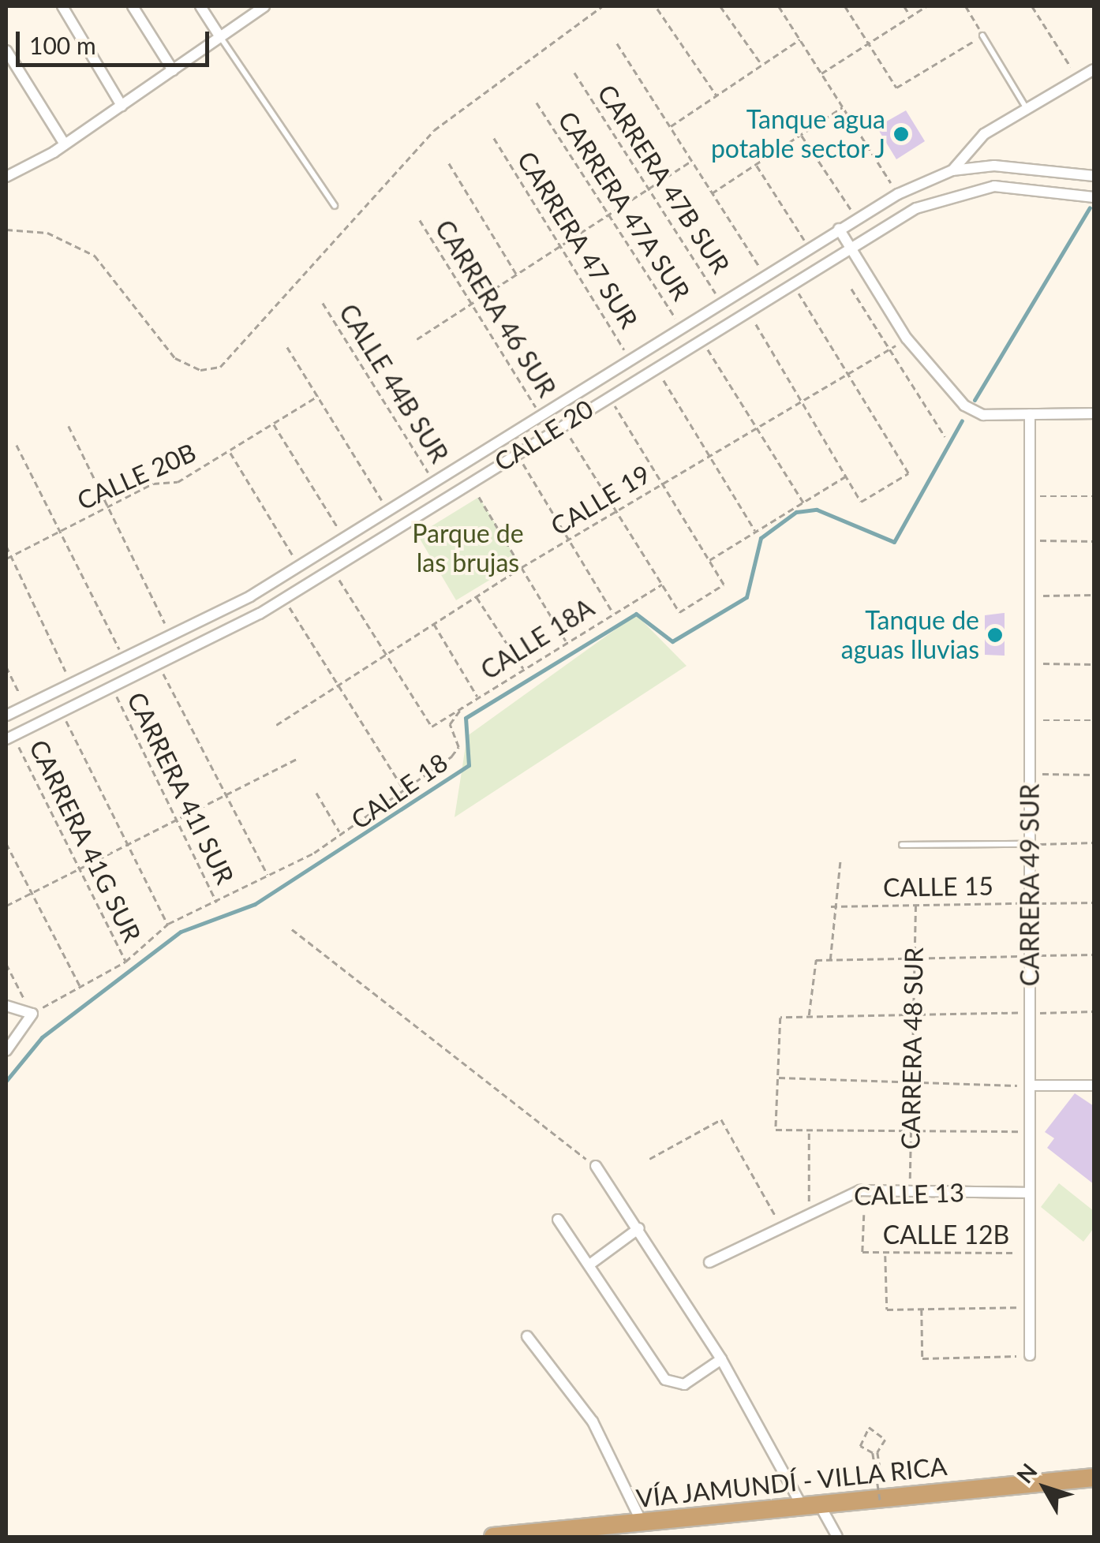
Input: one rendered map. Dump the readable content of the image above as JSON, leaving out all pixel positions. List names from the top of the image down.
{
  "streets": {
    "highway": ["VÍA JAMUNDÍ - VILLA RICA"],
    "street": ["CALLE 20", "CARRERA 49 SUR", "CALLE 13"],
    "path": [
      "CARRERA 47B SUR",
      "CARRERA 47A SUR",
      "CARRERA 47 SUR",
      "CARRERA 46 SUR",
      "CALLE 44B SUR",
      "CALLE 20B",
      "CALLE 19",
      "CALLE 18A",
      "CARRERA 41I SUR",
      "CALLE 18",
      "CARRERA 41G SUR",
      "CALLE 15",
      "CARRERA 48 SUR",
      "CALLE 12B"
    ]
  },
  "crossings": [
    ["CARRERA 47B SUR", "CALLE 20"],
    ["CARRERA 47A SUR", "CALLE 20"],
    ["CARRERA 47 SUR", "CALLE 20"],
    ["CARRERA 46 SUR", "CALLE 20"],
    ["CARRERA 46 SUR", "CALLE 19"],
    ["CARRERA 46 SUR", "CALLE 18A"],
    ["CALLE 44B SUR", "CALLE 20"],
    ["CALLE 20", "CARRERA 41I SUR"],
    ["CALLE 20", "CARRERA 41G SUR"],
    ["CALLE 20B", "CARRERA 41I SUR"],
    ["CALLE 19", "CALLE 18A"],
    ["CALLE 18A", "CALLE 18"],
    ["CARRERA 41I SUR", "CALLE 18"],
    ["CALLE 18", "CARRERA 41G SUR"],
    ["CARRERA 49 SUR", "CALLE 15"],
    ["CARRERA 49 SUR", "CALLE 13"],
    ["CARRERA 49 SUR", "CALLE 12B"],
    ["CALLE 15", "CARRERA 48 SUR"],
    ["CARRERA 48 SUR", "CALLE 13"]
  ],
  "parks": ["Parque de las brujas"],
  "places": ["Tanque agua potable sector J", "Tanque de aguas lluvias"],
  "scale_bar": "100 m",
  "north": "top left"
}
